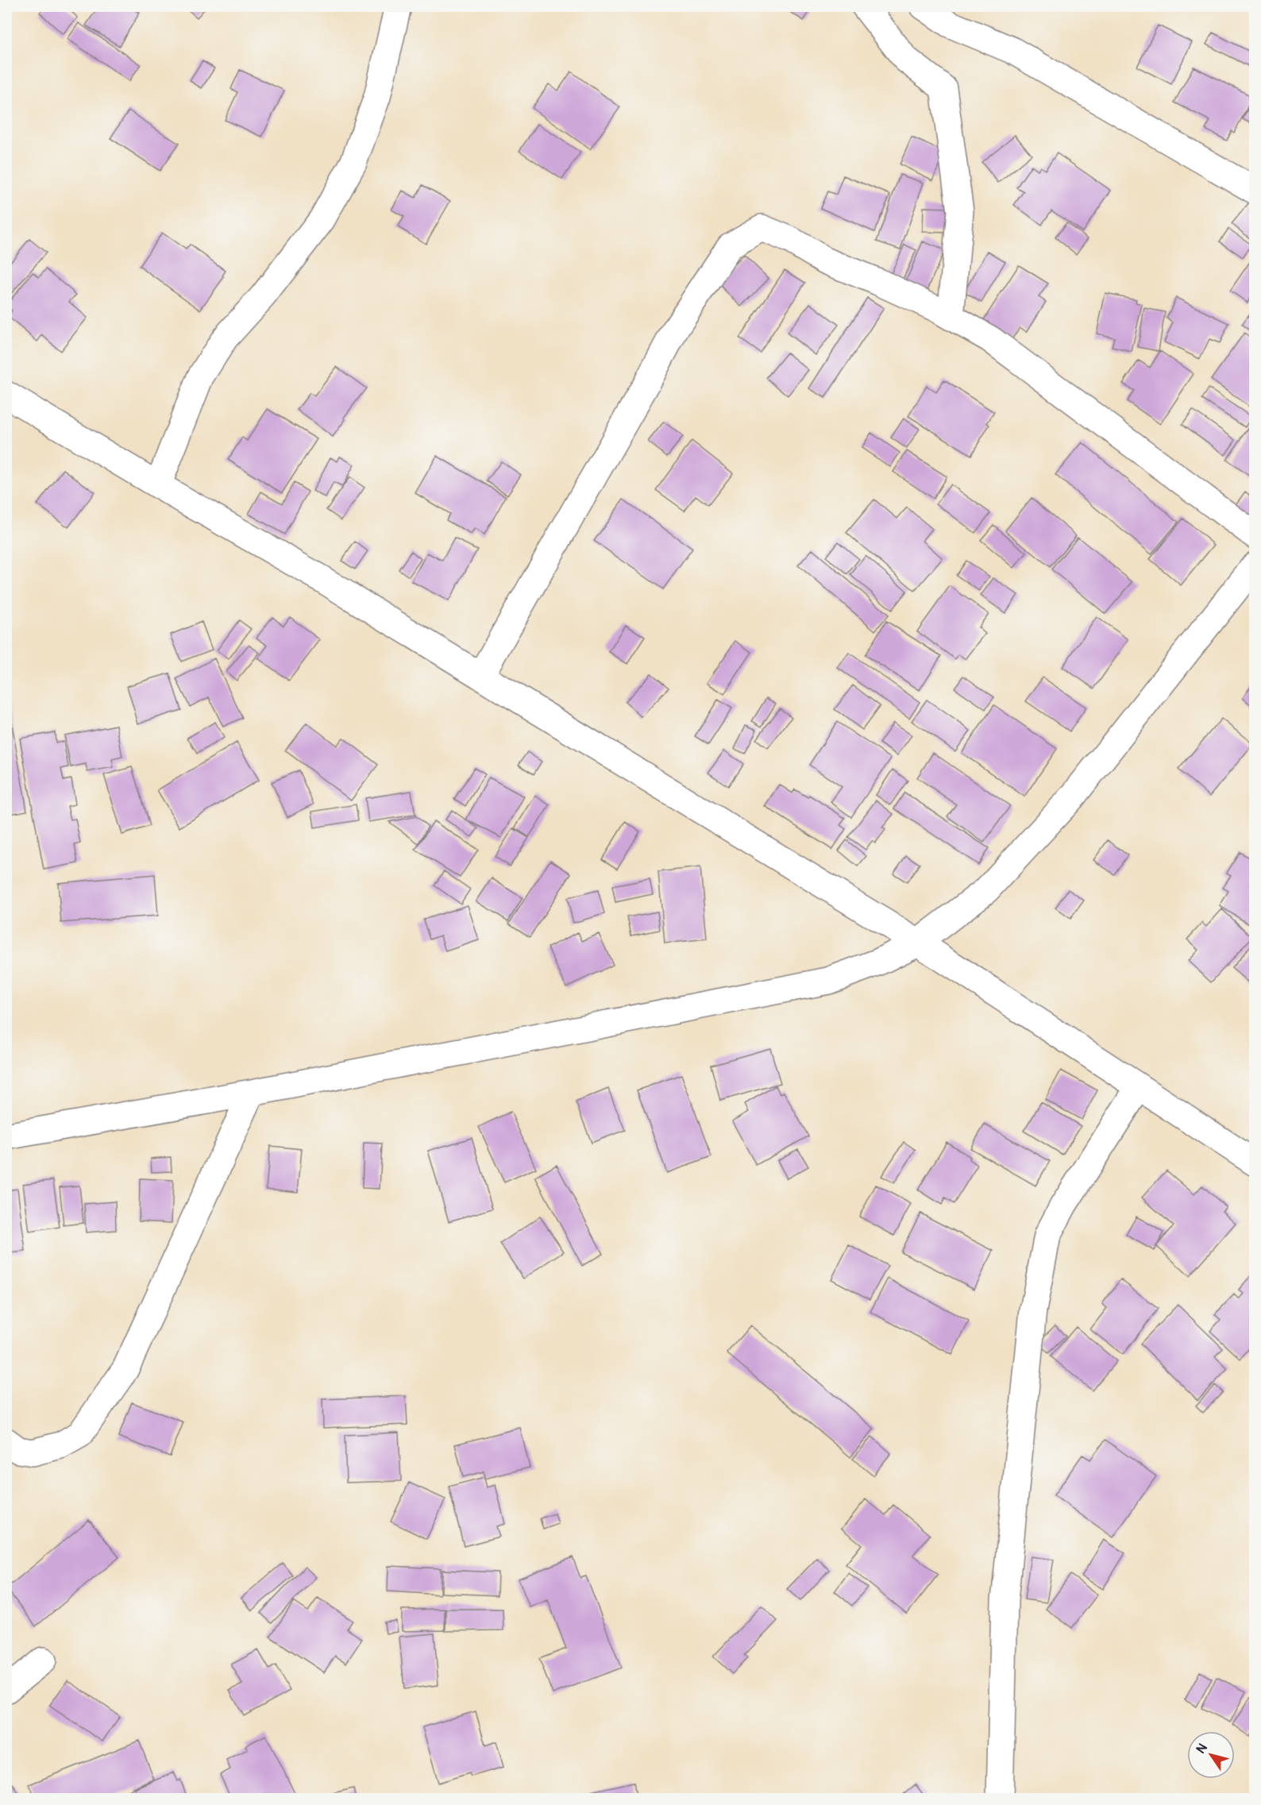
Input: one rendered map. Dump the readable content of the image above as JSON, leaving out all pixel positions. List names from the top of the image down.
{
  "north": "top left"
}
